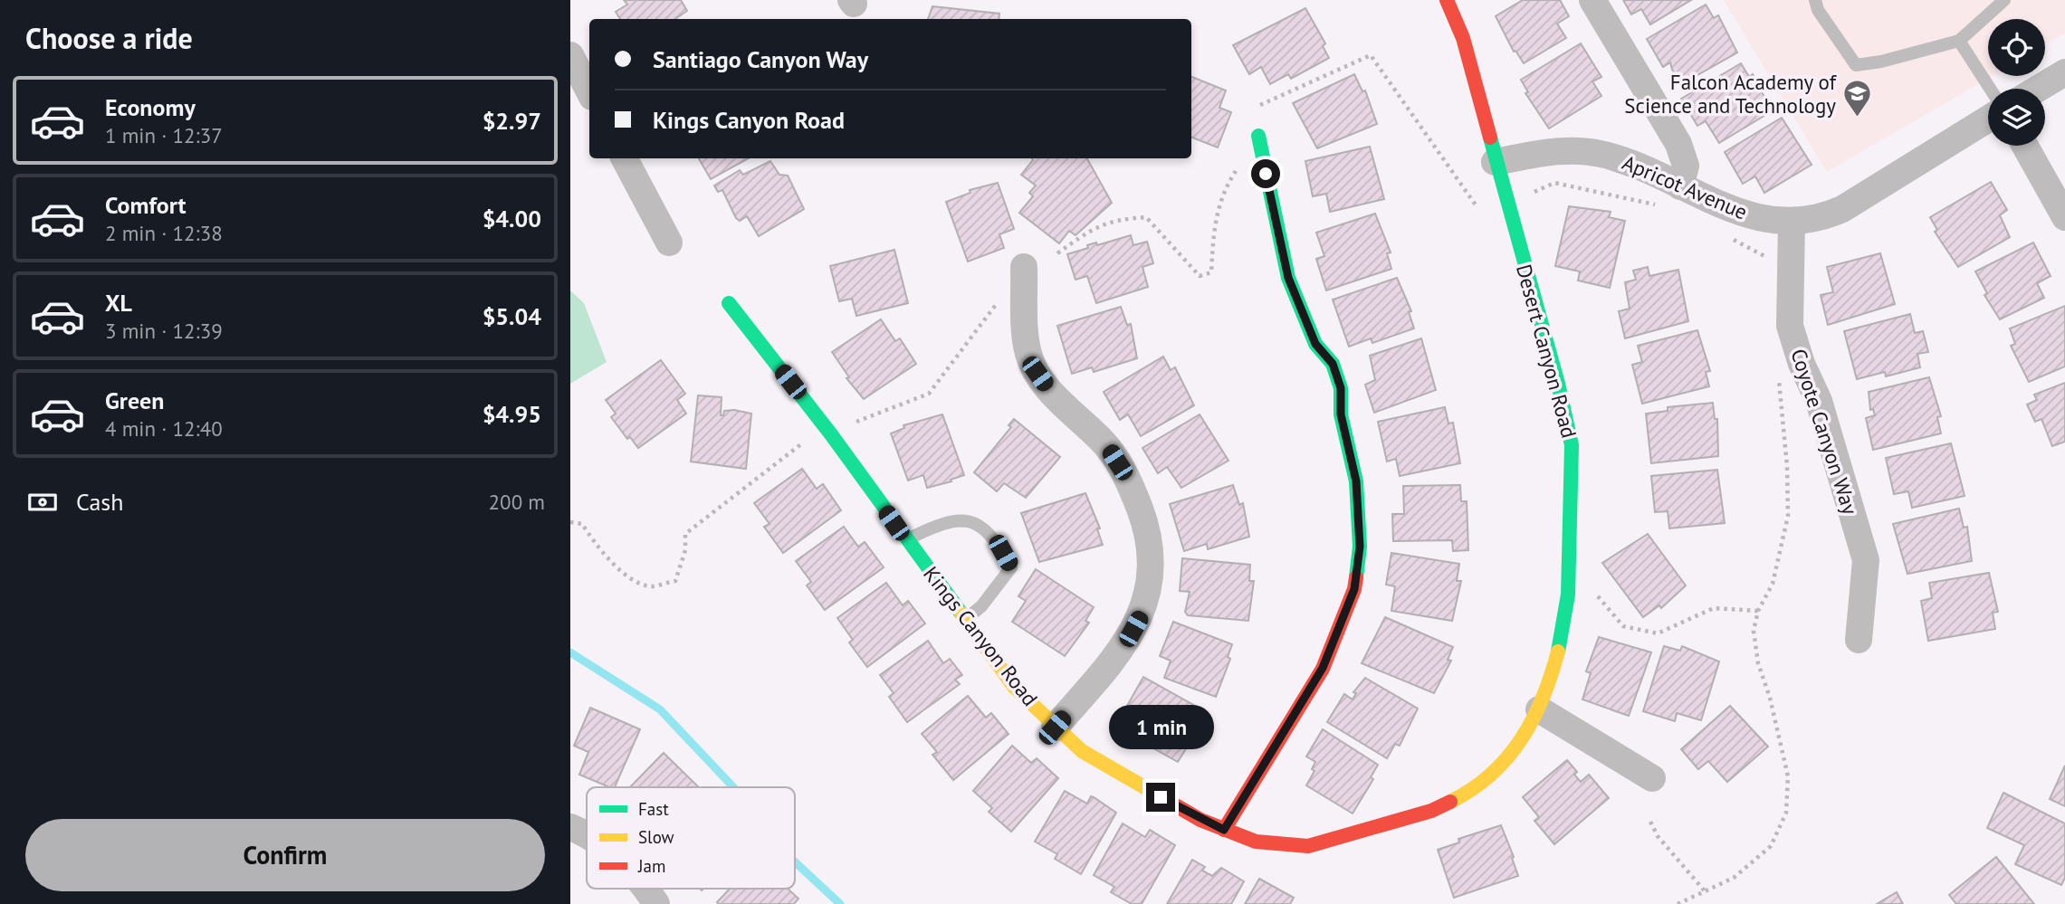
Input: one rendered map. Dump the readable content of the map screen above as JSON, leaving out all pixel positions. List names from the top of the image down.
{
  "streets": {
    "street": [
      "Apricot Avenue",
      "Desert Canyon Road",
      "Coyote Canyon Way",
      "Kings Canyon Road"
    ]
  },
  "crossings": [
    ["Apricot Avenue", "Desert Canyon Road"],
    ["Apricot Avenue", "Coyote Canyon Way"],
    ["Desert Canyon Road", "Kings Canyon Road"]
  ],
  "places": {
    "school or university": ["Falcon Academy of Science and Technology"]
  },
  "legend": ["Fast", "Slow", "Jam"],
  "page": {
    "heading": "Choose a ride",
    "banner": ["Santiago Canyon Way", "Kings Canyon Road"],
    "list": [
      {
        "name": "Economy",
        "note": "1 min · 12:37",
        "value": "$2.97"
      },
      {
        "name": "Comfort",
        "note": "2 min · 12:38",
        "value": "$4.00"
      },
      {
        "name": "XL",
        "note": "3 min · 12:39",
        "value": "$5.04"
      },
      {
        "name": "Green",
        "note": "4 min · 12:40",
        "value": "$4.95"
      }
    ],
    "pay": ["Cash", "200 m"],
    "bubble": "1 min",
    "buttons": "Confirm"
  }
}
